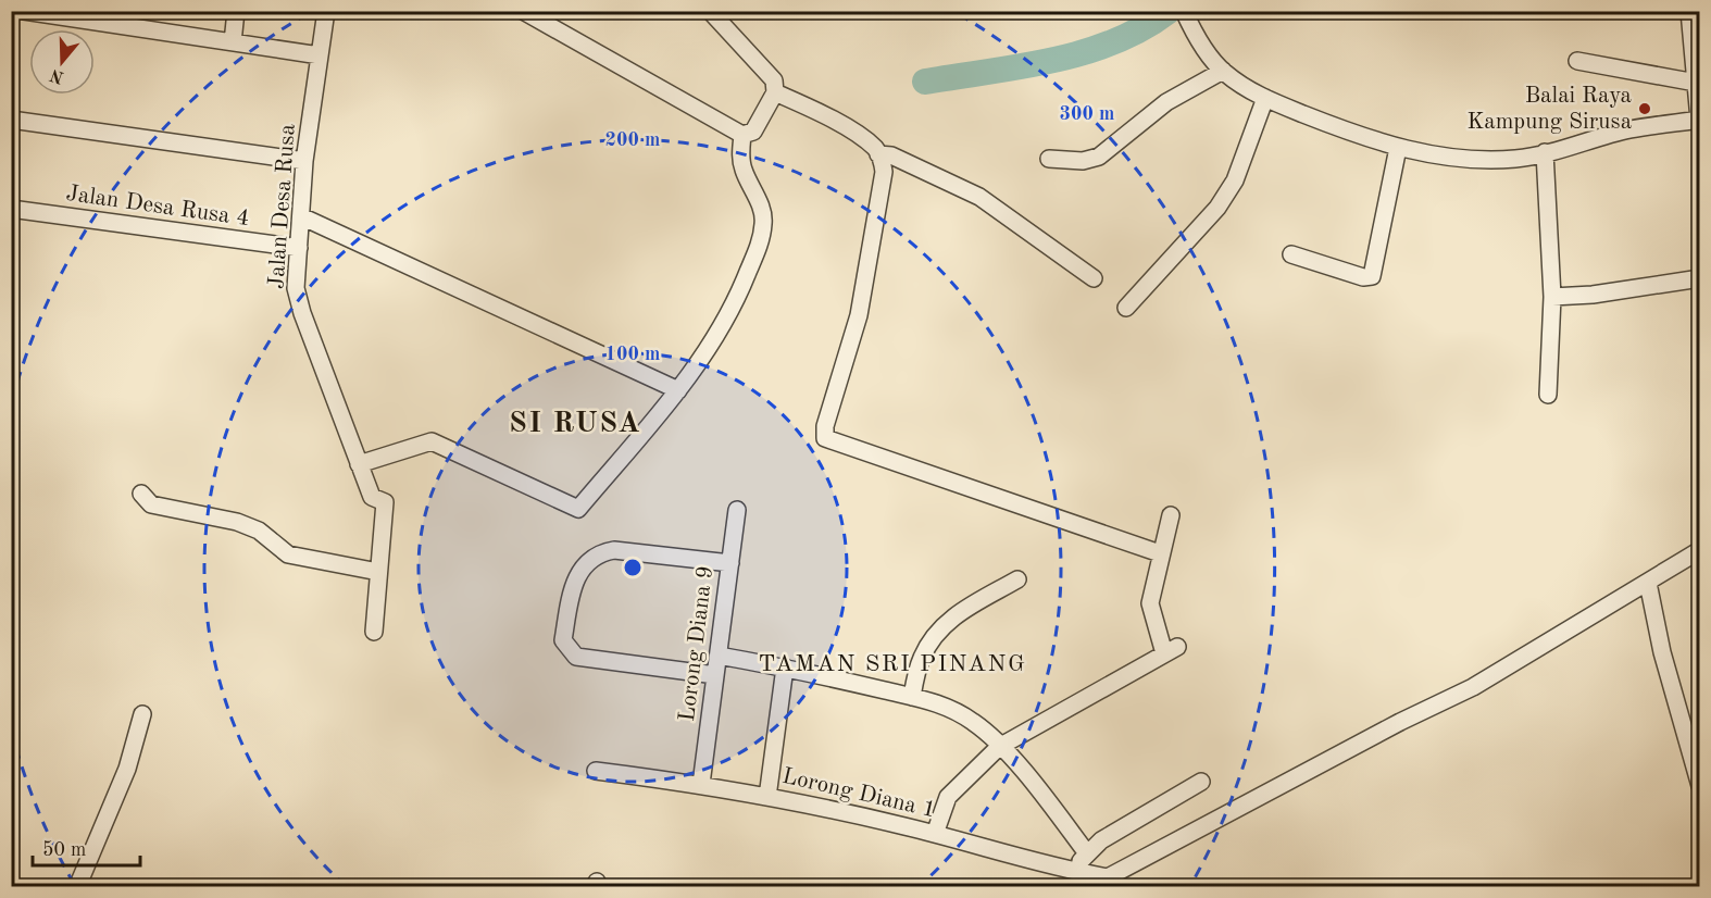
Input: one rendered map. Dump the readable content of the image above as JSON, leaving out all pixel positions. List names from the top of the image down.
{
  "streets": {
    "street": [
      "Jalan Desa Rusa 4",
      "Jalan Desa Rusa",
      "Lorong Diana 9",
      "Lorong Diana 1"
    ]
  },
  "crossings": [
    ["Jalan Desa Rusa 4", "Jalan Desa Rusa"],
    ["Lorong Diana 9", "Lorong Diana 1"]
  ],
  "districts": ["SI RUSA", "TAMAN SRI PINANG"],
  "places": ["Balai Raya Kampung Sirusa"],
  "scale_bar": "50 m",
  "north": "bottom",
  "rings": ["300 m", "200 m", "100 m"]
}
